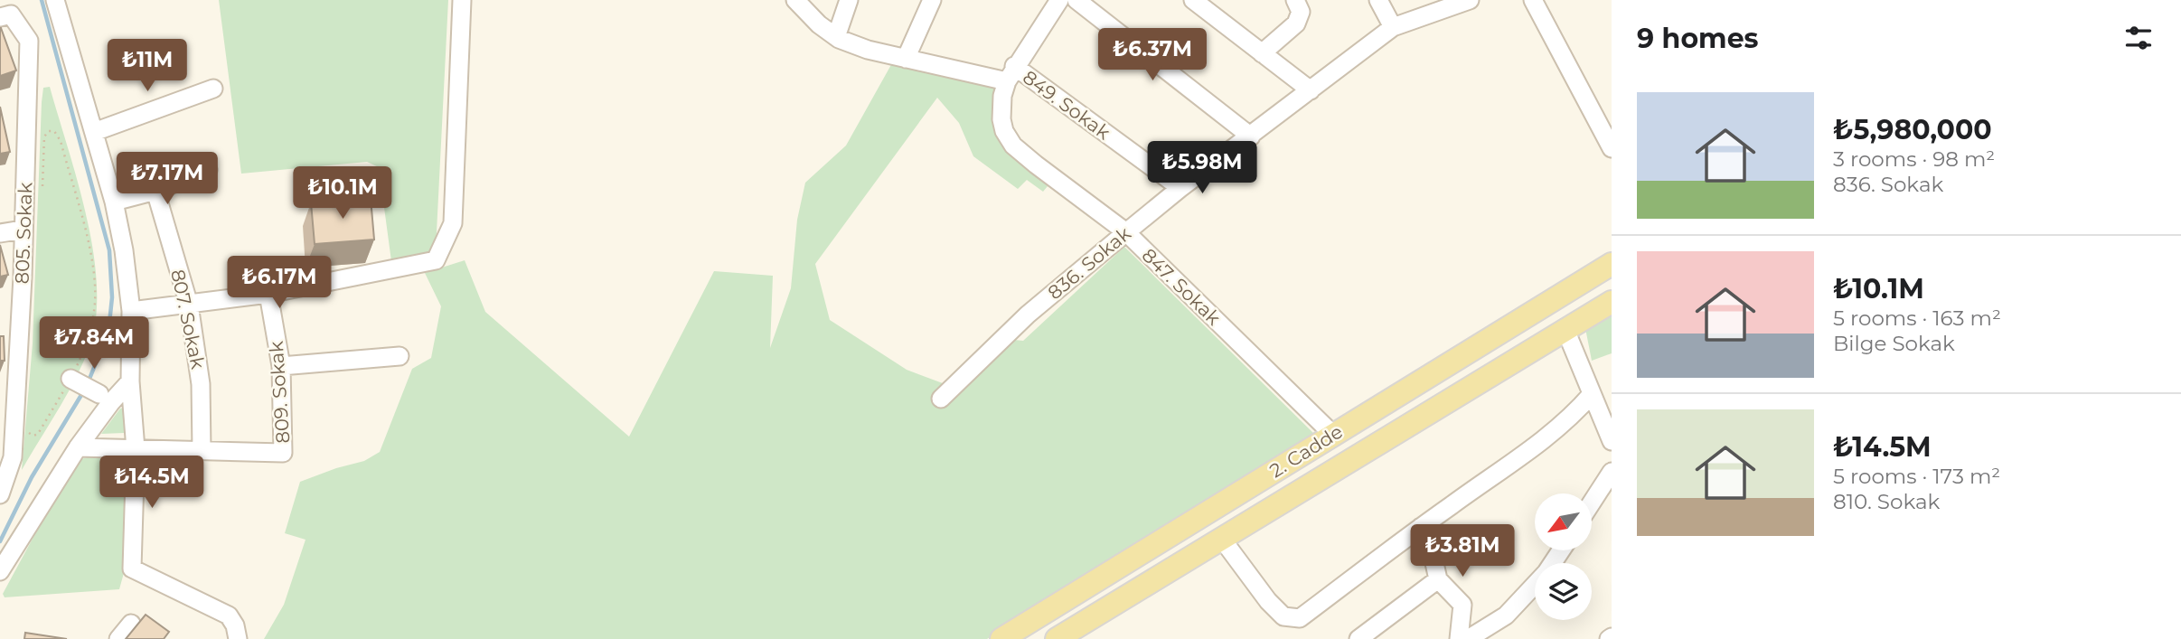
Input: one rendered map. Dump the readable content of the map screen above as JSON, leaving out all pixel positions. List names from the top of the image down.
{
  "streets": {
    "main road": ["2. Cadde"],
    "street": [
      "849. Sokak",
      "805. Sokak",
      "836. Sokak",
      "847. Sokak",
      "807. Sokak",
      "809. Sokak"
    ]
  },
  "crossings": [
    ["849. Sokak", "836. Sokak"],
    ["849. Sokak", "847. Sokak"],
    ["836. Sokak", "847. Sokak"],
    ["847. Sokak", "2. Cadde"],
    ["807. Sokak", "809. Sokak"]
  ],
  "north": "bottom left",
  "page": {
    "heading": "9 homes",
    "price": [
      "₺6.37M",
      "₺11M",
      "₺5.98M",
      "₺7.17M",
      "₺10.1M",
      "₺6.17M",
      "₺7.84M",
      "₺14.5M",
      "₺3.81M"
    ],
    "list": [
      {
        "name": "₺5,980,000",
        "note": "3 rooms · 98 m² · 836. Sokak"
      },
      {
        "name": "₺10.1M",
        "note": "5 rooms · 163 m² · Bilge Sokak"
      },
      {
        "name": "₺14.5M",
        "note": "5 rooms · 173 m² · 810. Sokak"
      }
    ]
  }
}
